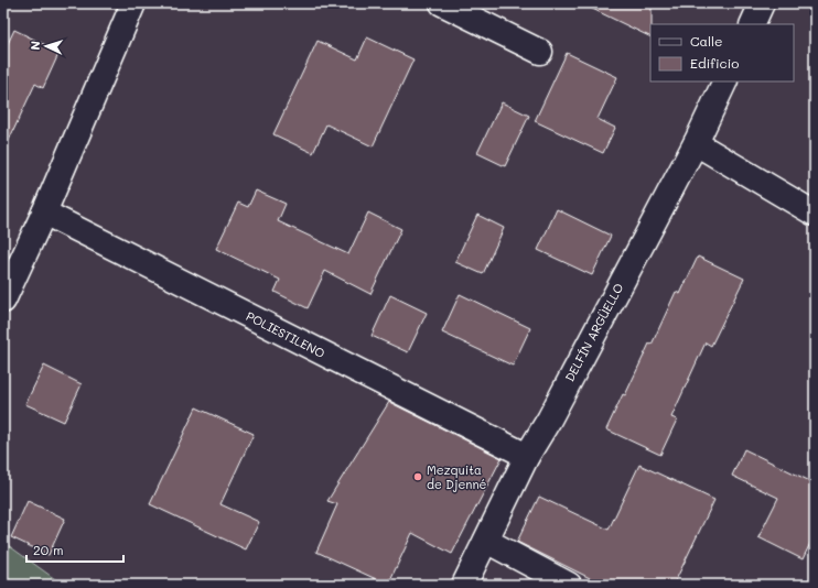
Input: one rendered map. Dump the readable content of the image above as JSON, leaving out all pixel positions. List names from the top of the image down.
{
  "streets": {
    "street": ["DELFÍN ARGÜELLO", "POLIESTILENO"]
  },
  "crossings": [
    ["DELFÍN ARGÜELLO", "POLIESTILENO"]
  ],
  "places": ["Mezquita de Djenné"],
  "legend": ["Calle", "Edificio"],
  "scale_bar": "20 m",
  "north": "left"
}
